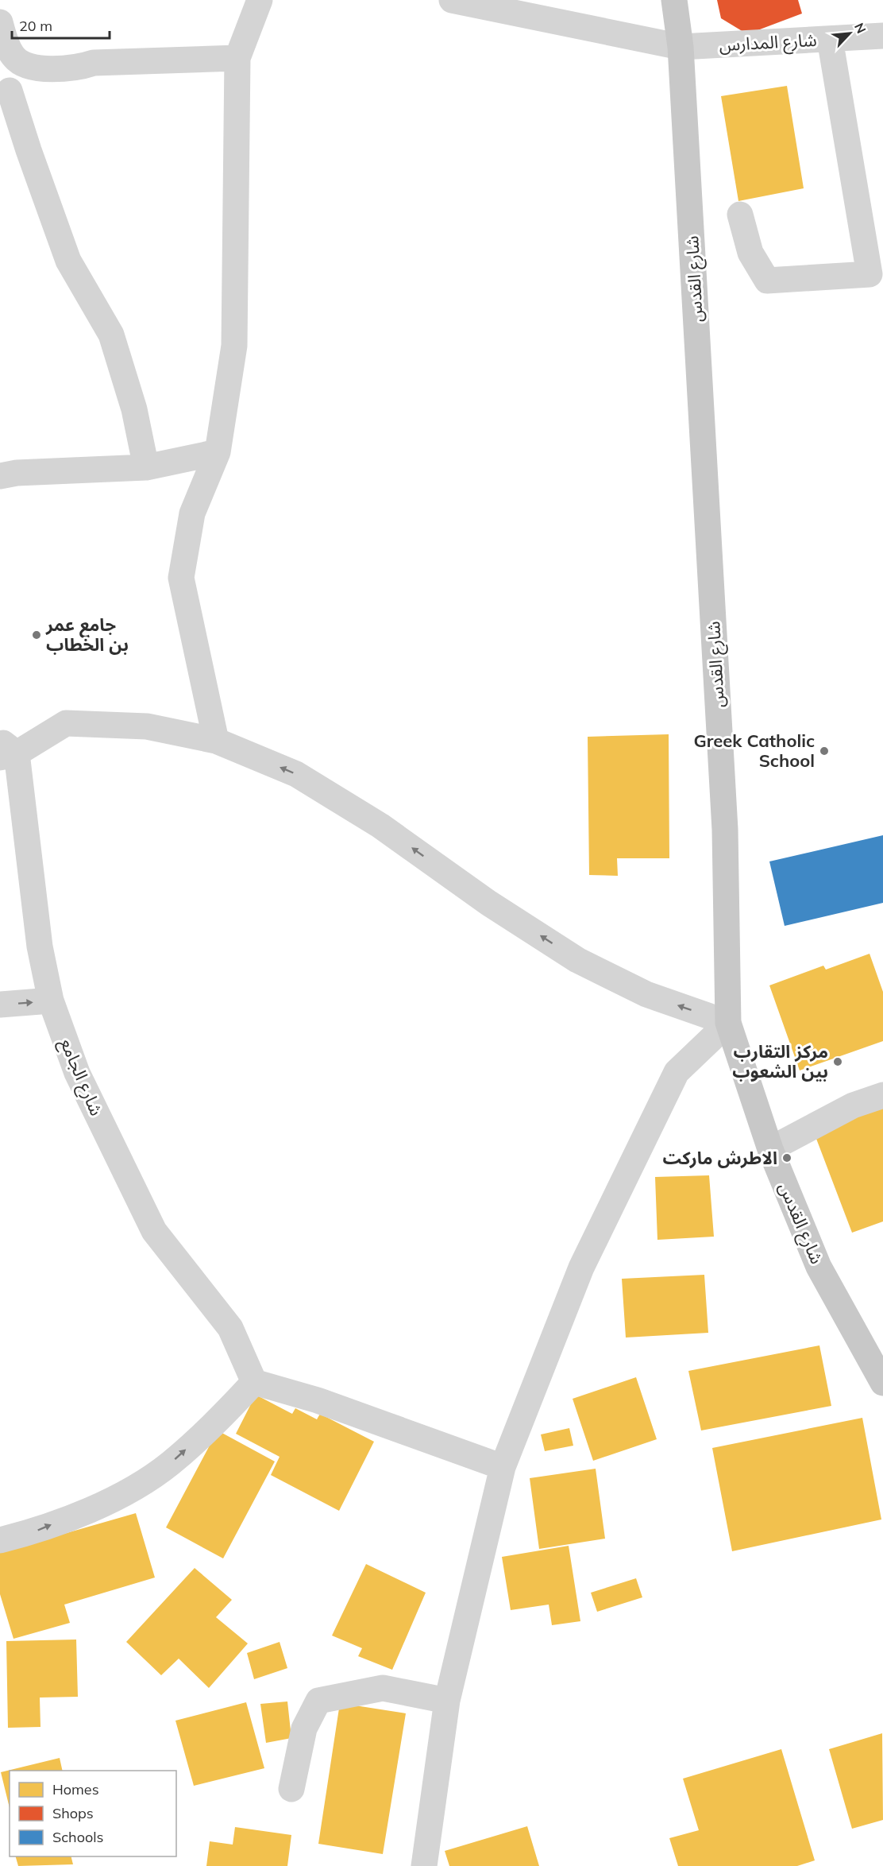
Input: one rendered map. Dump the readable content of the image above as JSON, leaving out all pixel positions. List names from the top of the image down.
{
  "streets": {
    "main road": ["شارع القدس"],
    "street": ["شارع المدارس", "شارع الجامع"]
  },
  "crossings": [
    ["شارع المدارس", "شارع القدس"]
  ],
  "places": [
    "جامع عمر بن الخطاب",
    "Greek Catholic School",
    "مركز التقارب بين الشعوب",
    "الاطرش ماركت"
  ],
  "legend": ["Homes", "Shops", "Schools"],
  "scale_bar": "20 m",
  "north": "top right"
}
